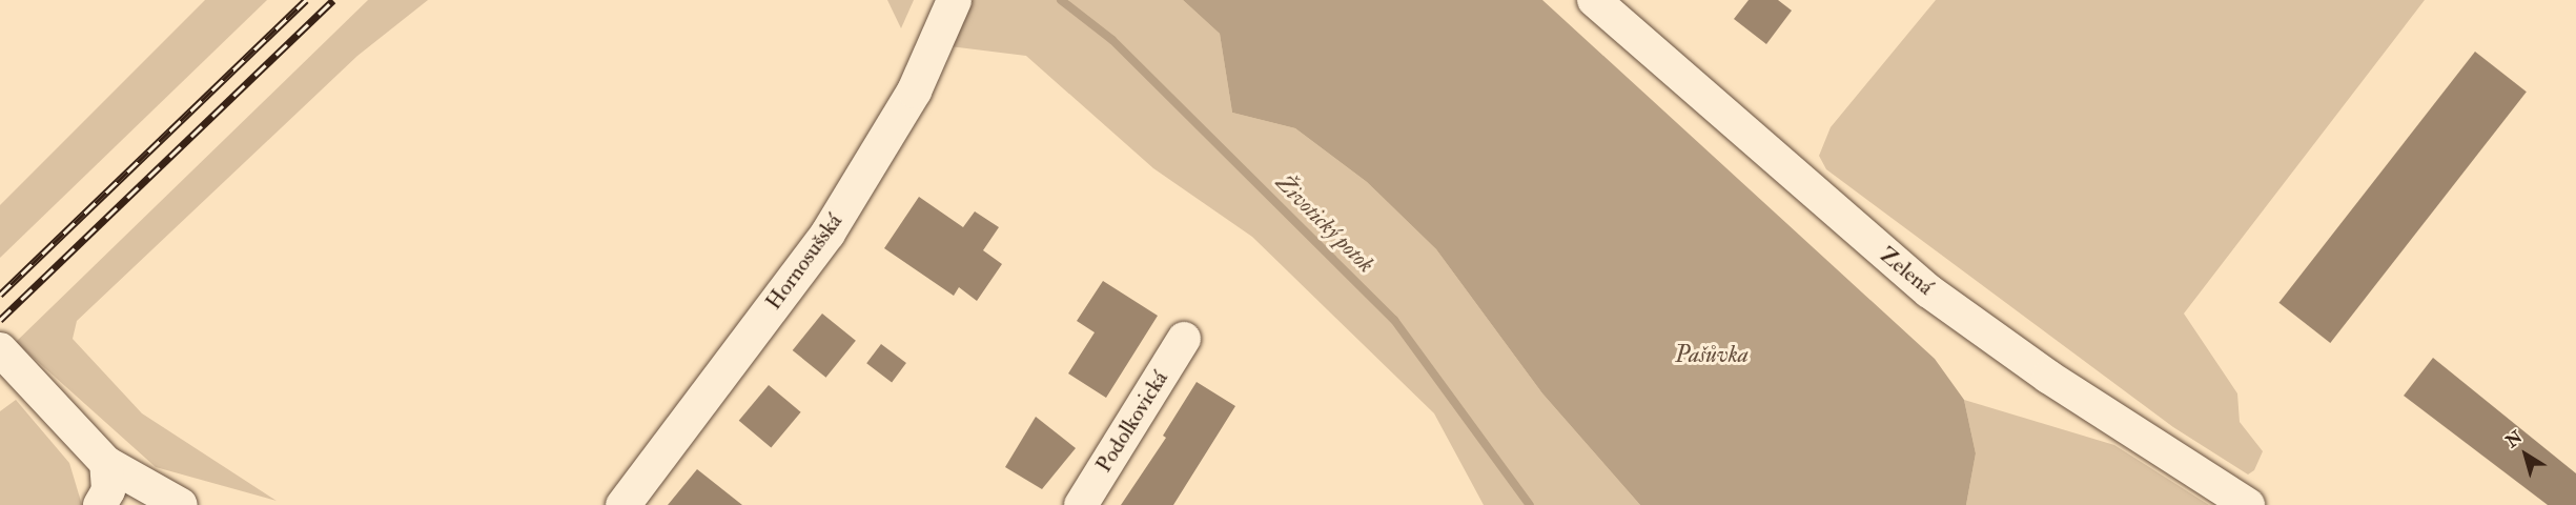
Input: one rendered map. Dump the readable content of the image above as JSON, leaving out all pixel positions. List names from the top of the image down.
{
  "streets": {
    "street": ["Hornosušská", "Zelená", "Podolkovická"]
  },
  "water": ["Životický potok", "Pašůvka"],
  "north": "top left"
}
